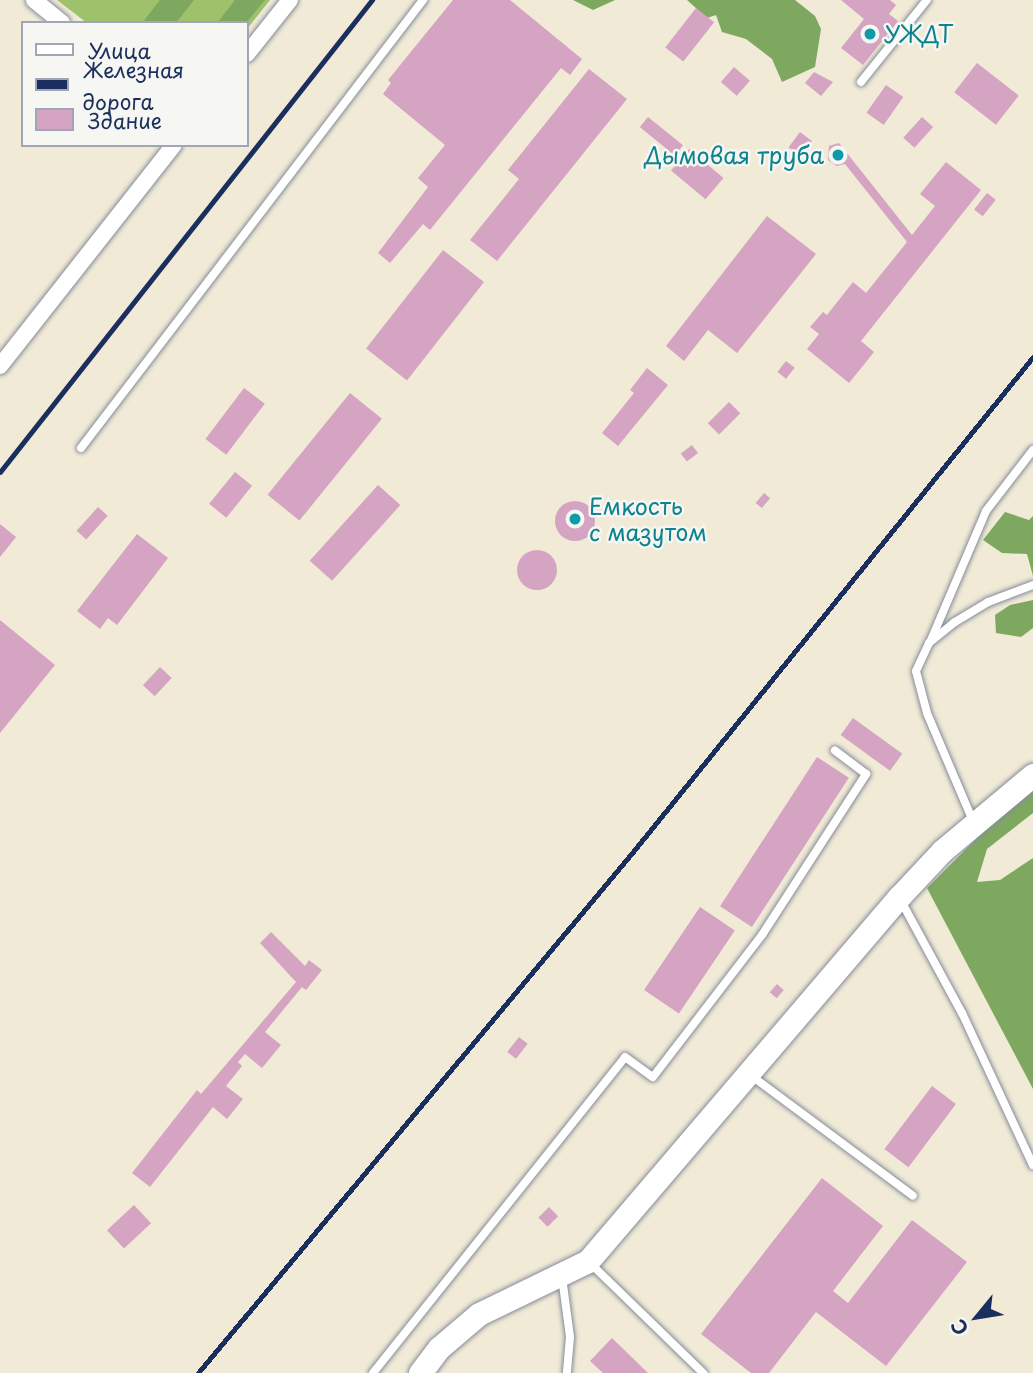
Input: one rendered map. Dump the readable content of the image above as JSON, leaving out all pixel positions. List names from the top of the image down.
{
  "places": ["УЖДТ", "Дымовая труба", "Емкость с мазутом"],
  "legend": ["Улица", "Железная дорога", "Здание"],
  "north": "bottom left"
}
